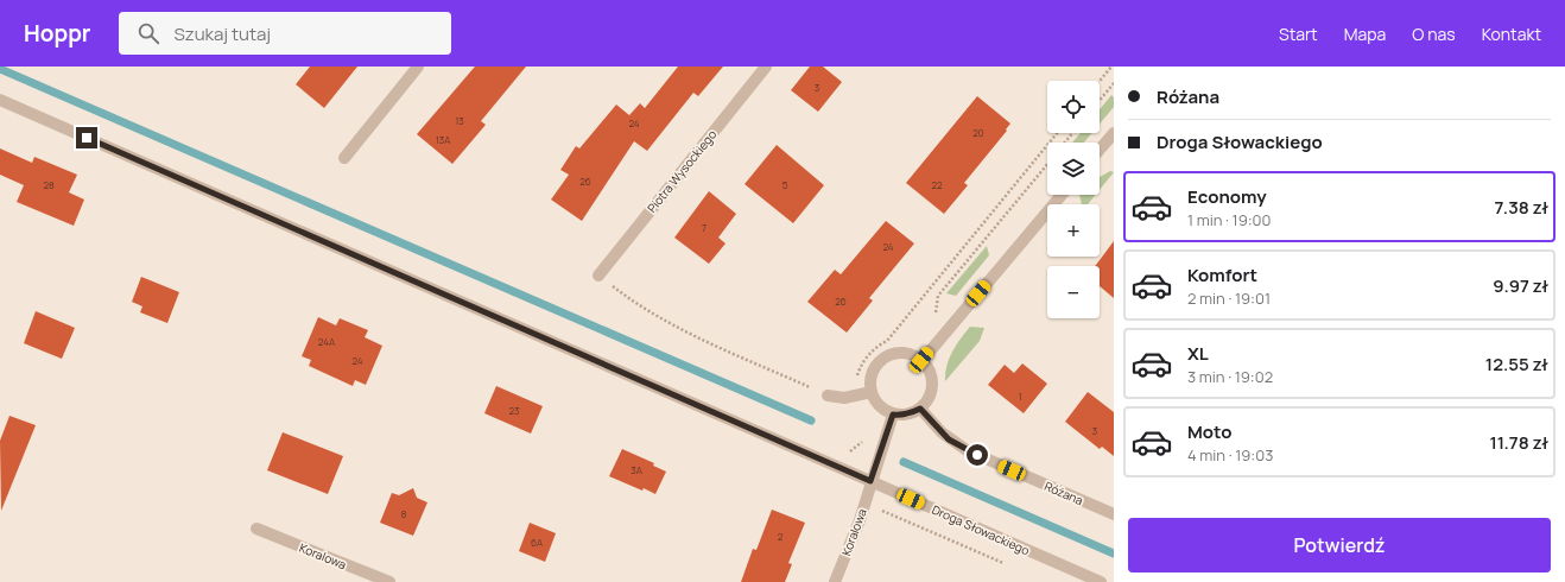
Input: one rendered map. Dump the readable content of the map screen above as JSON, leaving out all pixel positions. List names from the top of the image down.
{
  "streets": {
    "street": [
      "Piotra Wysockiego",
      "Różana",
      "Droga Słowackiego",
      "Koralowa"
    ]
  },
  "crossings": [
    ["Różana", "Koralowa"],
    ["Droga Słowackiego", "Koralowa"]
  ],
  "house_numbers": [
    "3",
    "13",
    "24",
    "20",
    "13A",
    "26",
    "28",
    "5",
    "22",
    "7",
    "24",
    "26",
    "24A",
    "24",
    "1",
    "23",
    "3",
    "3A",
    "8",
    "2",
    "6A"
  ],
  "page": {
    "header": "Hoppr",
    "search": "Szukaj tutaj",
    "nav": [
      "Start",
      "Mapa",
      "O nas",
      "Kontakt"
    ],
    "banner": ["Różana", "Droga Słowackiego"],
    "map_buttons": ["+", "−"],
    "list": [
      {
        "name": "Economy",
        "note": "1 min · 19:00",
        "value": "7.38 zł"
      },
      {
        "name": "Komfort",
        "note": "2 min · 19:01",
        "value": "9.97 zł"
      },
      {
        "name": "XL",
        "note": "3 min · 19:02",
        "value": "12.55 zł"
      },
      {
        "name": "Moto",
        "note": "4 min · 19:03",
        "value": "11.78 zł"
      }
    ],
    "buttons": "Potwierdź"
  }
}
